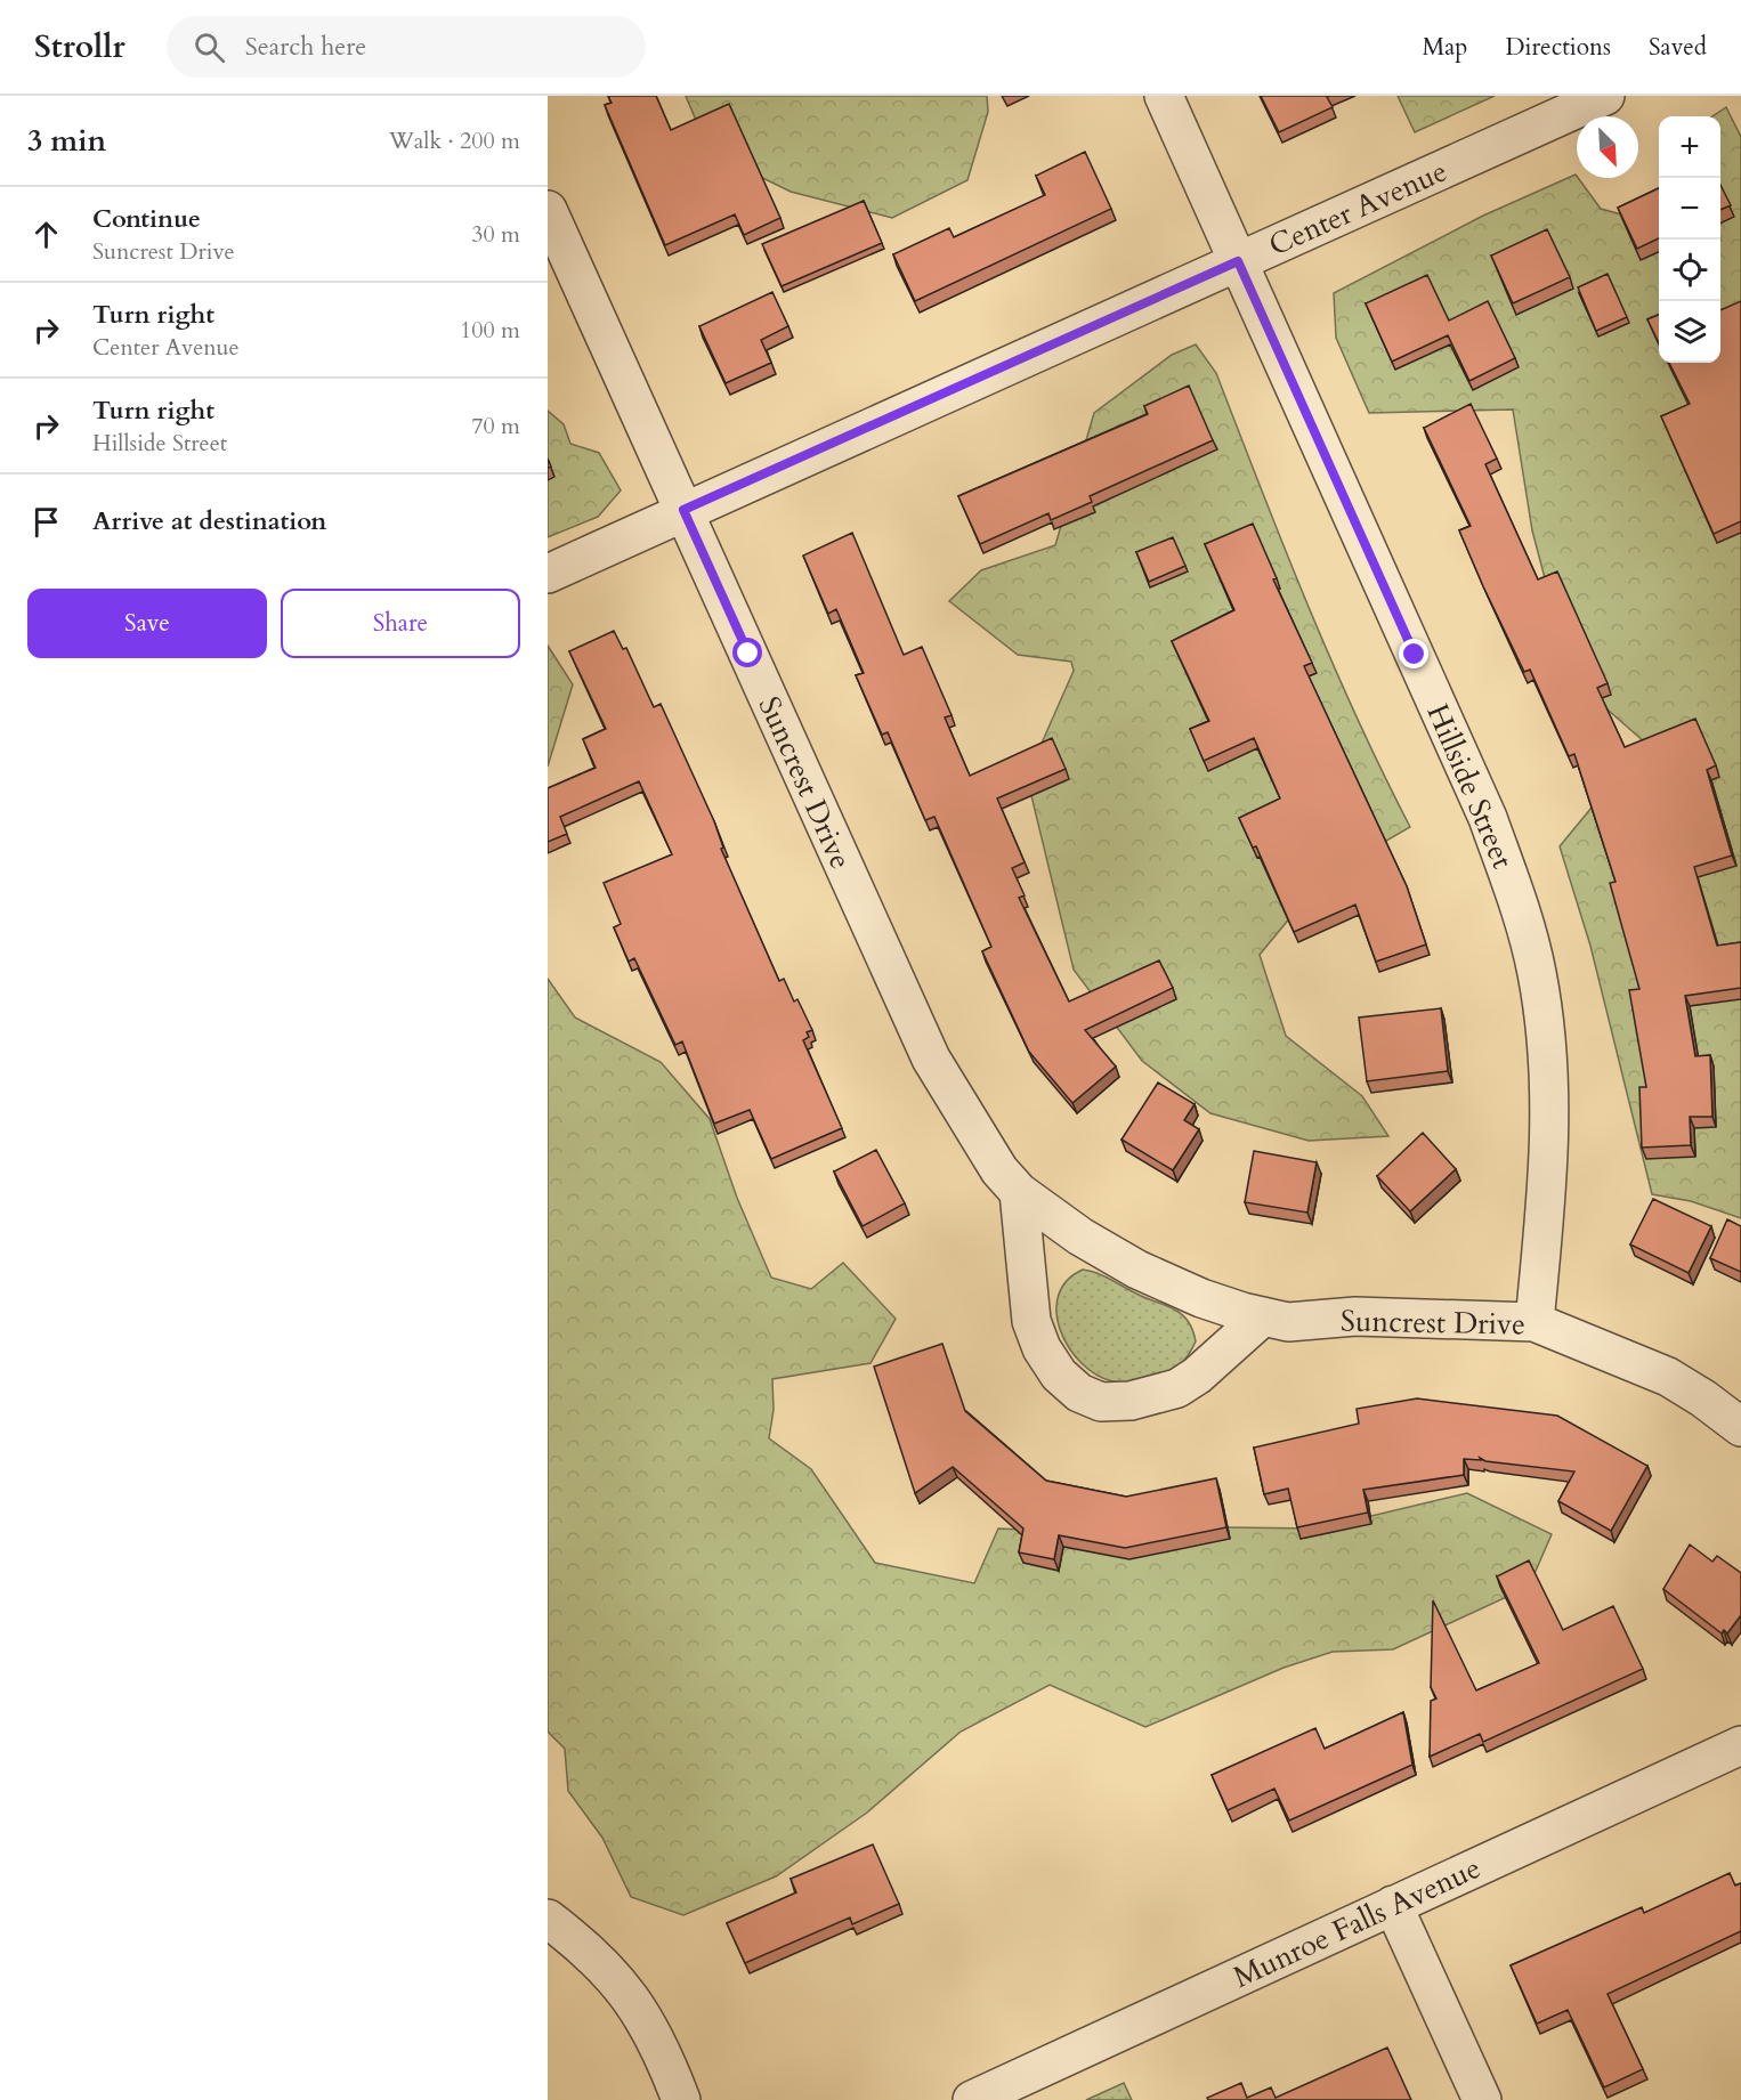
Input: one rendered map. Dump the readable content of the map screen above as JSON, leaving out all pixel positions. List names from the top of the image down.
{
  "streets": {
    "street": [
      "Center Avenue",
      "Suncrest Drive",
      "Hillside Street",
      "Munroe Falls Avenue"
    ]
  },
  "crossings": [
    ["Center Avenue", "Suncrest Drive"],
    ["Center Avenue", "Hillside Street"],
    ["Suncrest Drive", "Hillside Street"]
  ],
  "north": "bottom right",
  "page": {
    "header": "Strollr",
    "search": "Search here",
    "nav": ["Map", "Directions", "Saved"],
    "heading": ["3 min", "Walk · 200 m"],
    "map_buttons": ["+", "−"],
    "list": [
      ["Continue", "Suncrest Drive", "30 m"],
      ["Turn right", "Center Avenue", "100 m"],
      ["Turn right", "Hillside Street", "70 m"],
      "Arrive at destination"
    ],
    "buttons": ["Save", "Share"]
  }
}
